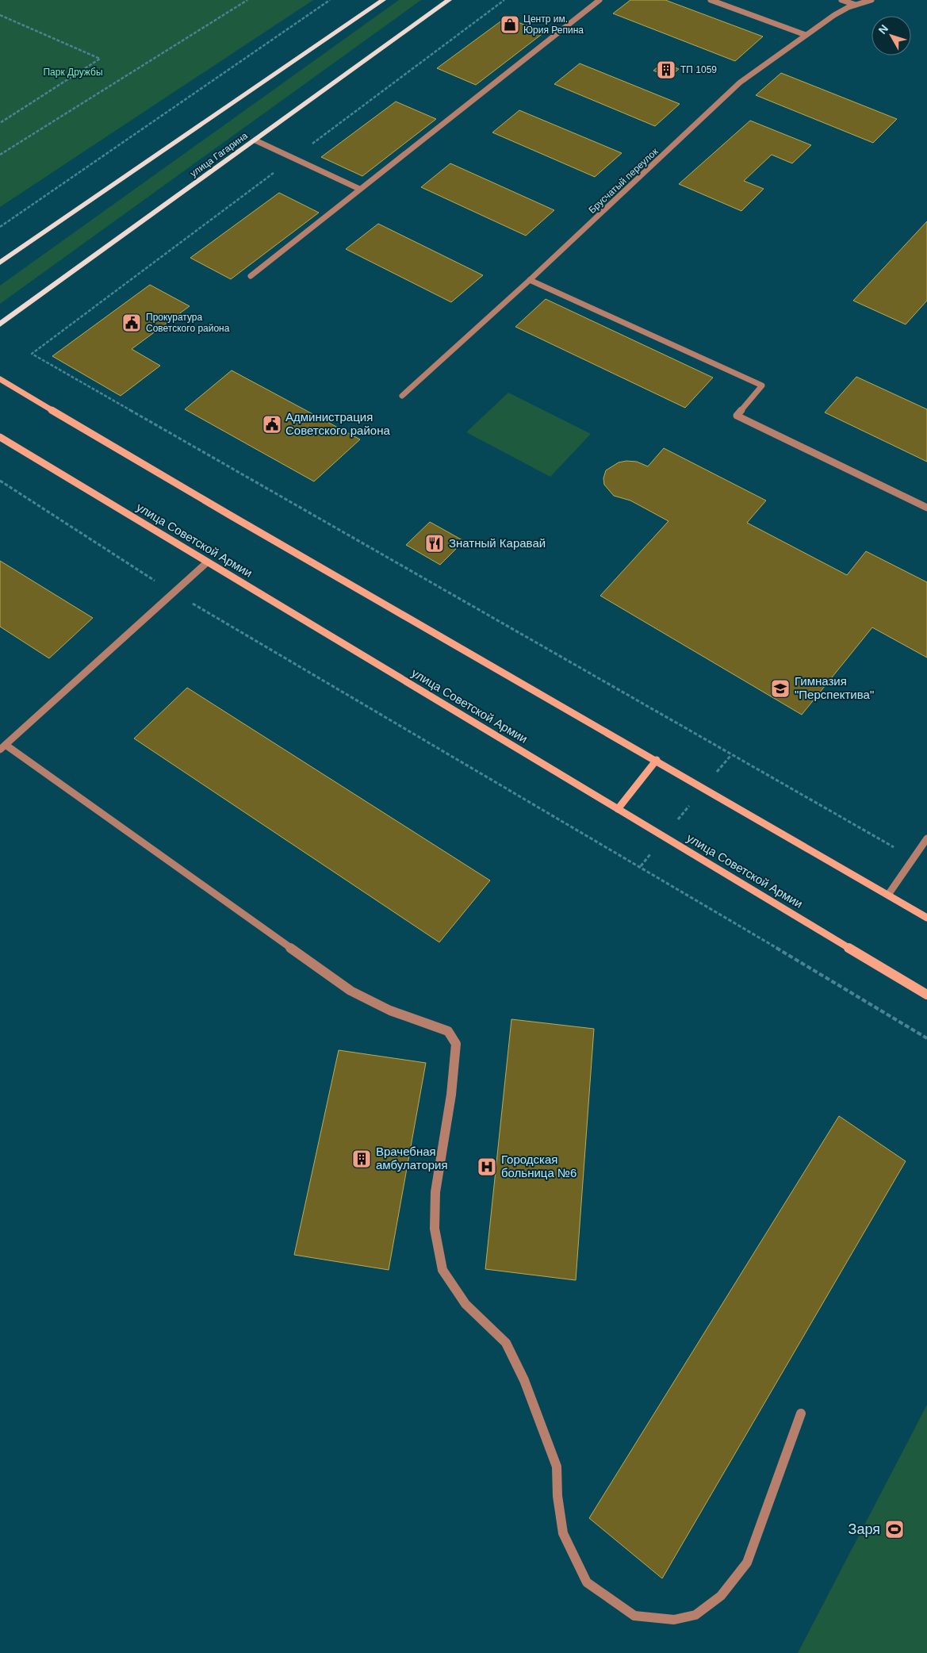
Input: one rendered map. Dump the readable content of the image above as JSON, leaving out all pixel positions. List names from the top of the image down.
{
  "streets": {
    "main road": ["улица Гагарина", "улица Советской Армии"],
    "street": ["Брусчатый переулок"]
  },
  "parks": ["Парк Дружбы"],
  "places": {
    "shop": ["Центр им. Юрия Репина"],
    "building": ["ТП 1059", "Врачебная амбулатория"],
    "public building": ["Прокуратура Советского района", "Администрация Советского района"],
    "restaurant": ["Знатный Каравай"],
    "school or university": ["Гимназия \"Перспектива\""],
    "hospital": ["Городская больница №6"],
    "sports": ["Заря"]
  },
  "north": "top left"
}
